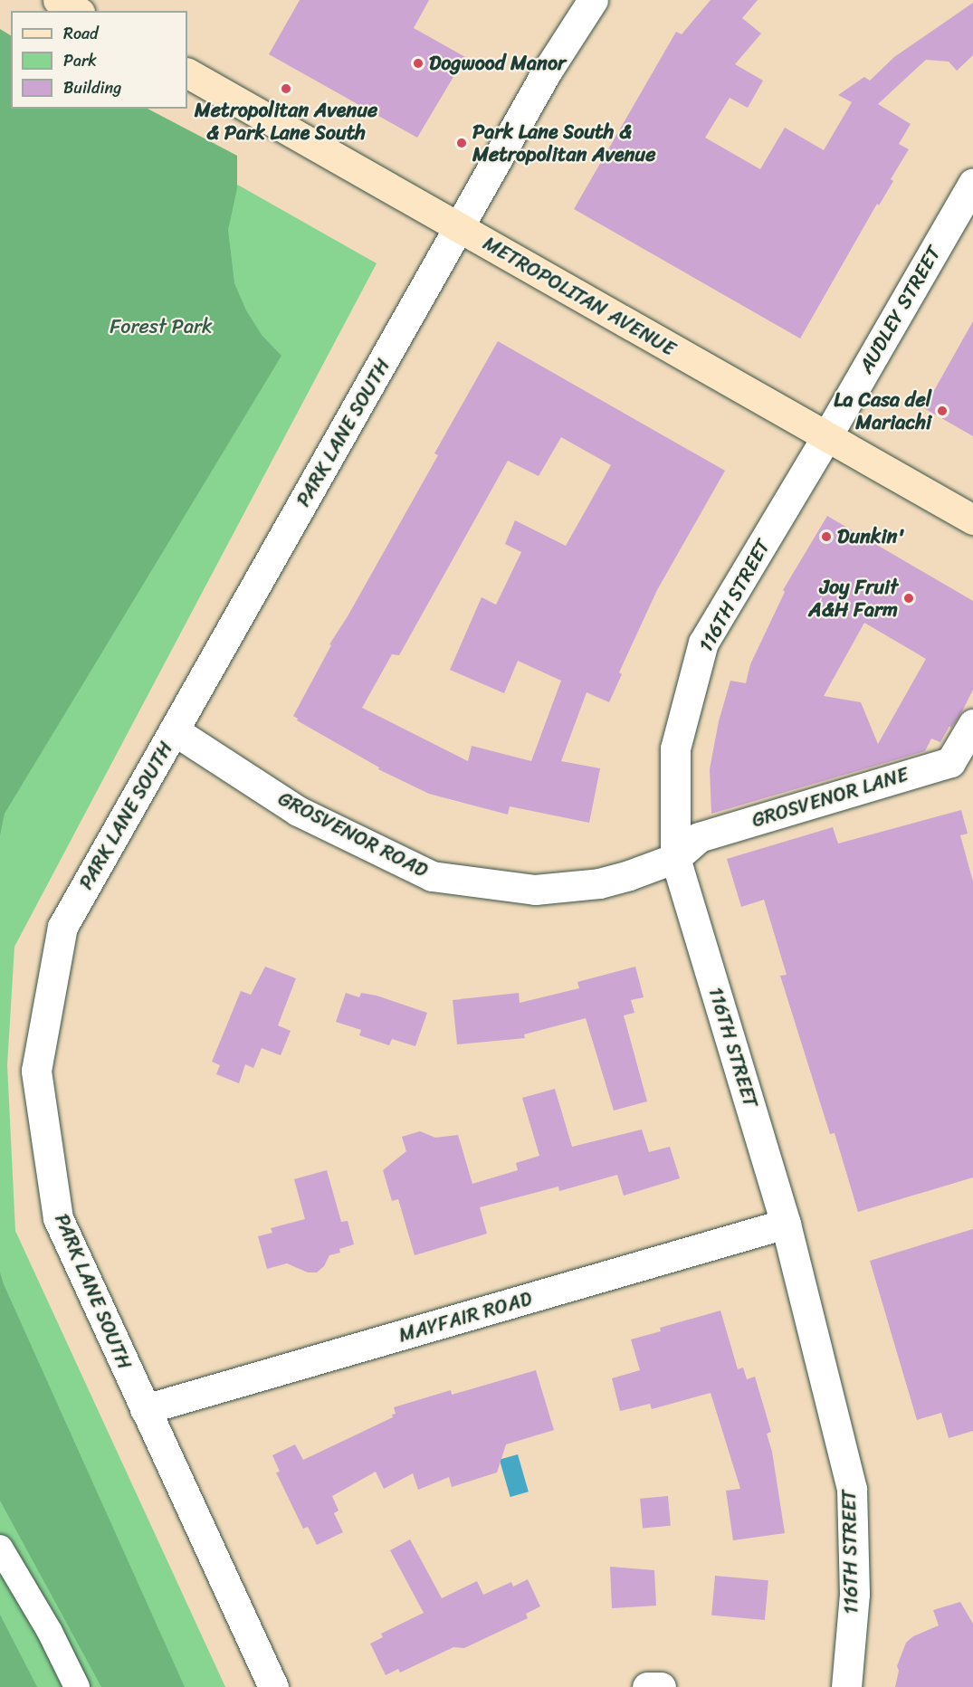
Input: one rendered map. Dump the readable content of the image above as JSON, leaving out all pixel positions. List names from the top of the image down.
{
  "streets": {
    "main road": ["METROPOLITAN AVENUE"],
    "street": [
      "AUDLEY STREET",
      "PARK LANE SOUTH",
      "116TH STREET",
      "GROSVENOR LANE",
      "GROSVENOR ROAD",
      "MAYFAIR ROAD"
    ]
  },
  "crossings": [
    ["METROPOLITAN AVENUE", "AUDLEY STREET"],
    ["METROPOLITAN AVENUE", "PARK LANE SOUTH"],
    ["METROPOLITAN AVENUE", "116TH STREET"],
    ["AUDLEY STREET", "116TH STREET"],
    ["PARK LANE SOUTH", "GROSVENOR ROAD"],
    ["PARK LANE SOUTH", "MAYFAIR ROAD"],
    ["116TH STREET", "GROSVENOR LANE"],
    ["116TH STREET", "GROSVENOR ROAD"],
    ["116TH STREET", "MAYFAIR ROAD"],
    ["GROSVENOR LANE", "GROSVENOR ROAD"]
  ],
  "parks": ["Forest Park"],
  "places": [
    "Dogwood Manor",
    "Metropolitan Avenue & Park Lane South",
    "Park Lane South & Metropolitan Avenue",
    "La Casa del Mariachi",
    "Dunkin'",
    "Joy Fruit A&H Farm"
  ],
  "legend": ["Road", "Park", "Building"]
}
